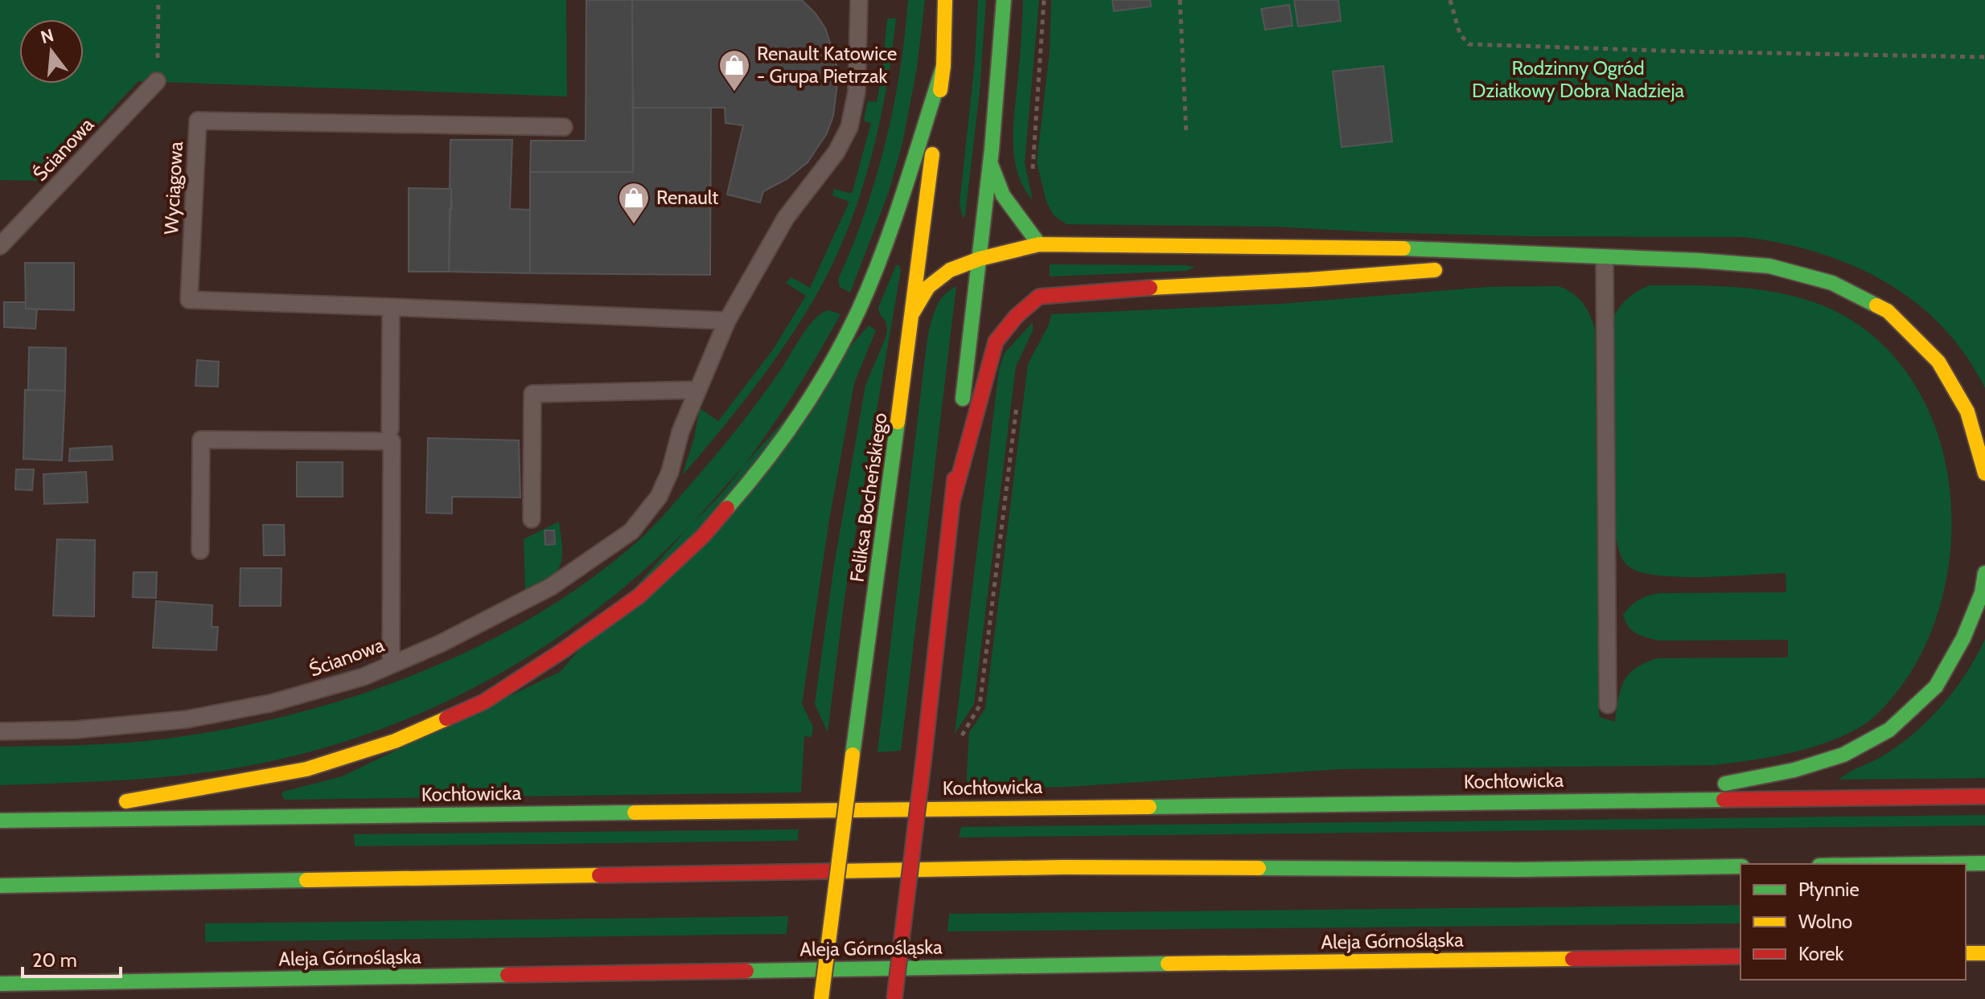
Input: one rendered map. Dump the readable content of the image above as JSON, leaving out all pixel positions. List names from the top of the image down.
{
  "streets": {
    "main road": ["Feliksa Bocheńskiego", "Kochłowicka", "Aleja Górnośląska"],
    "lane": ["Ścianowa", "Wyciągowa"]
  },
  "parks": ["Rodzinny Ogród Działkowy Dobra Nadzieja"],
  "places": {
    "shop": ["Renault Katowice - Grupa Pietrzak", "Renault"]
  },
  "legend": ["Płynnie", "Wolno", "Korek"],
  "scale_bar": "20 m",
  "north": "top"
}
